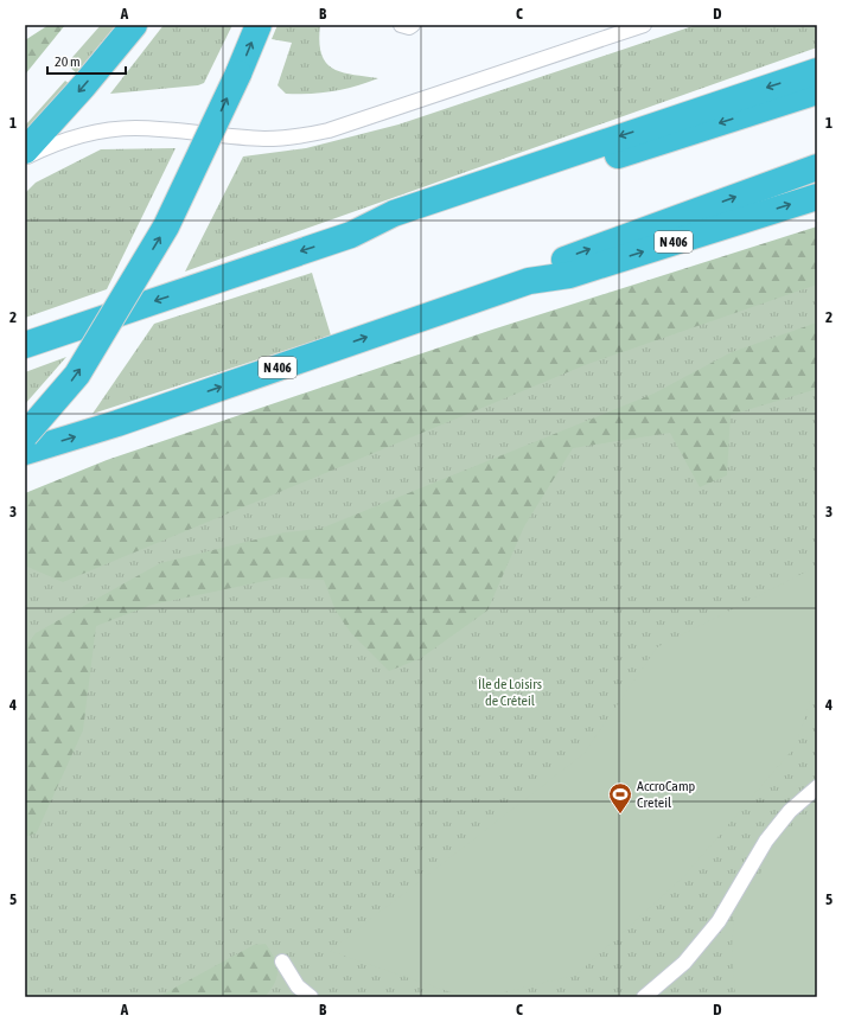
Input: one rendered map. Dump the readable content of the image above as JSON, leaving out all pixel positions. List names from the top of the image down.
{
  "streets": {
    "highway": ["N 406"]
  },
  "parks": ["Île de Loisirs de Créteil"],
  "places": {
    "sports": ["AccroCamp Creteil"]
  },
  "scale_bar": "20 m",
  "grid": {
    "columns": [
      "A",
      "B",
      "C",
      "D"
    ],
    "rows": [
      "1",
      "2",
      "3",
      "4",
      "5"
    ]
  }
}
